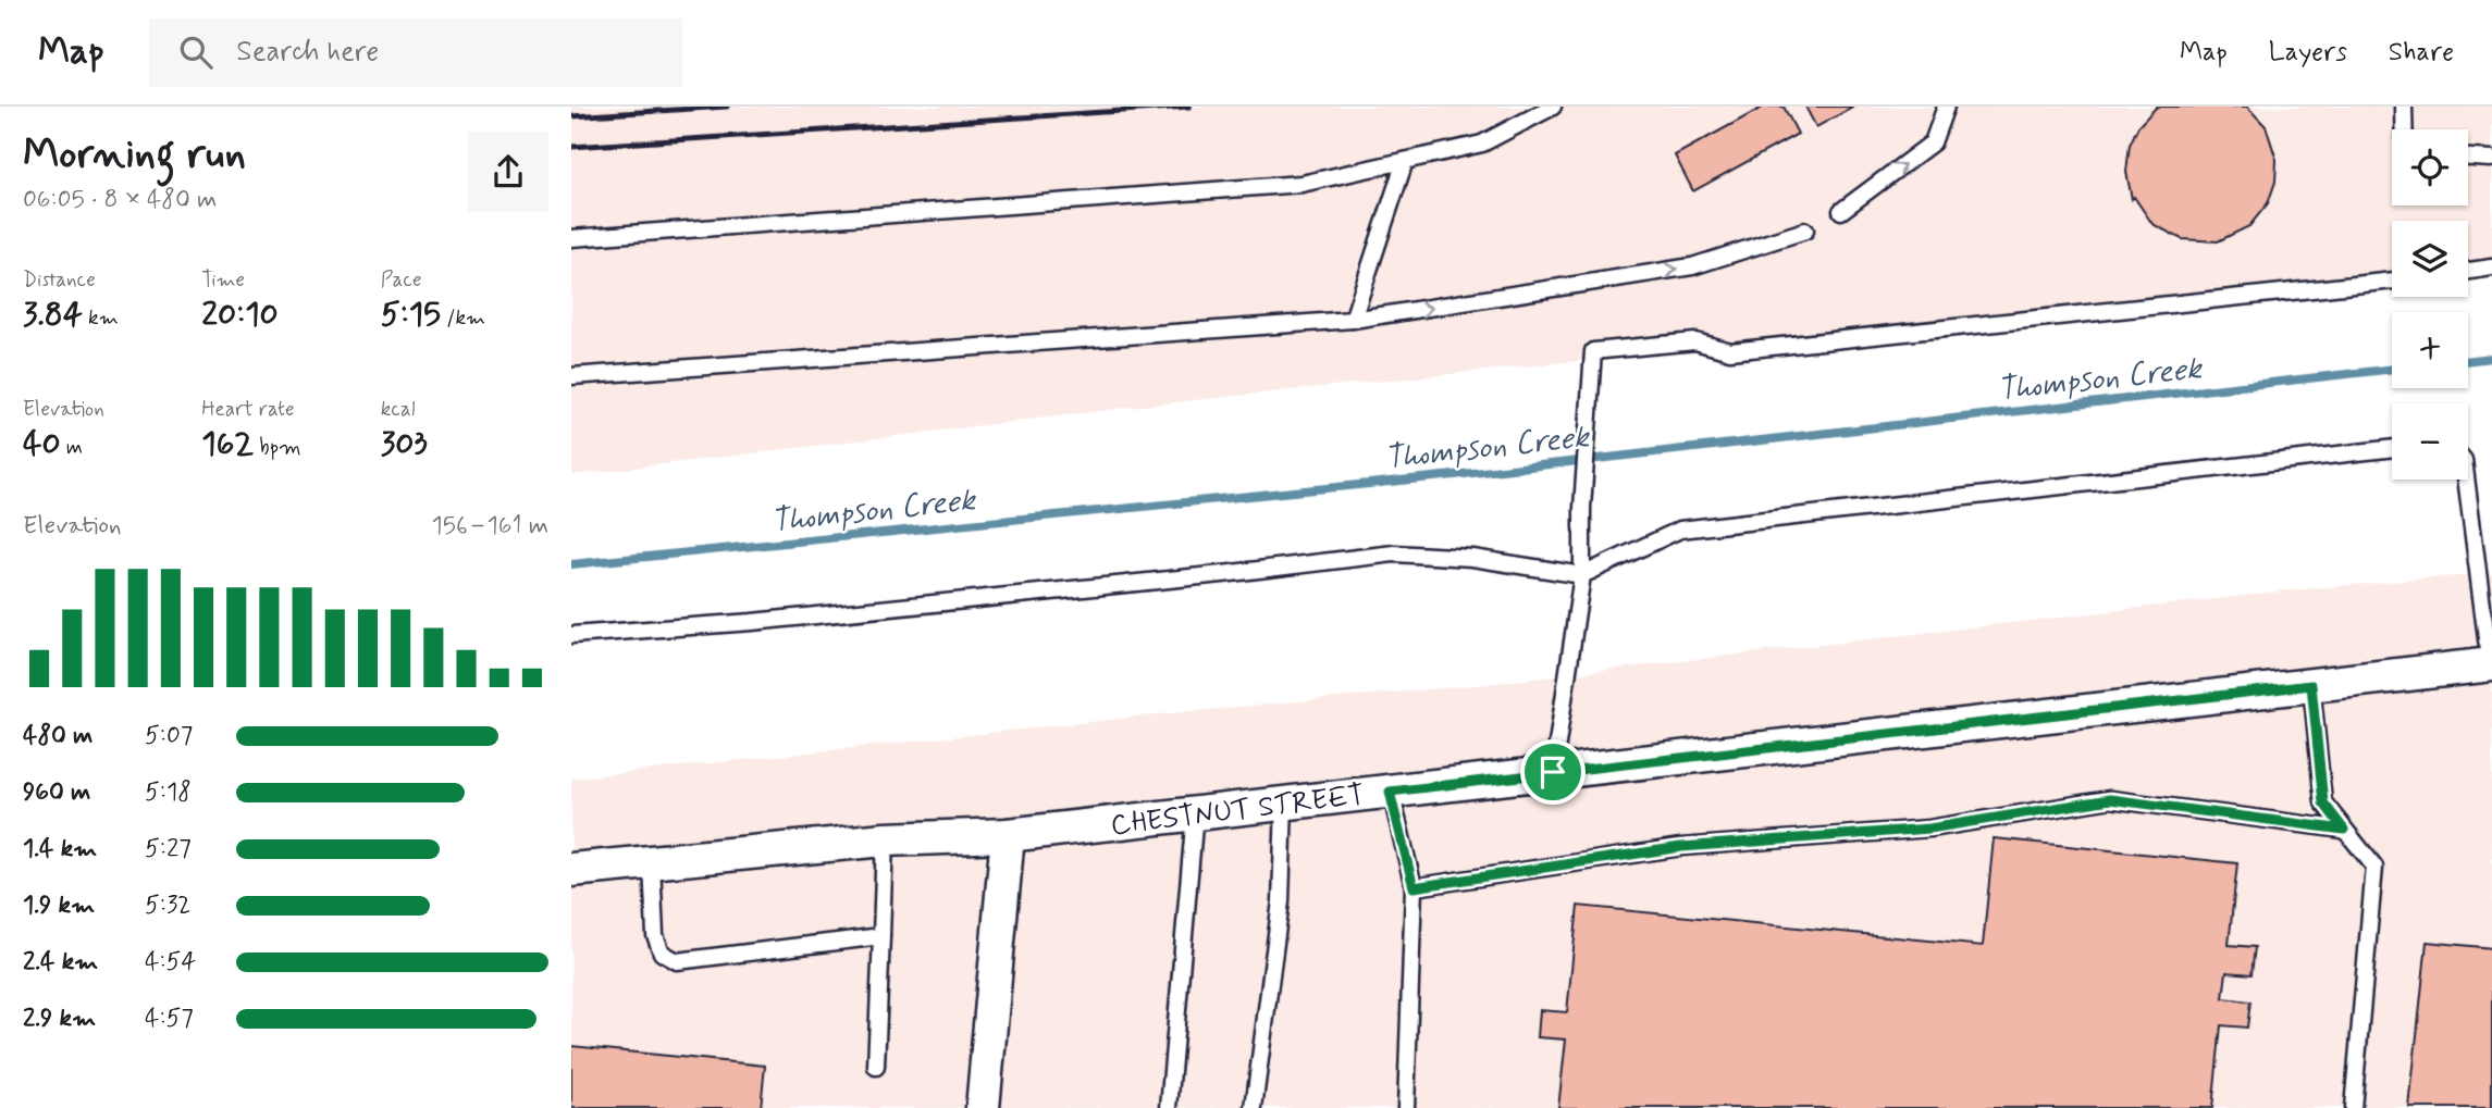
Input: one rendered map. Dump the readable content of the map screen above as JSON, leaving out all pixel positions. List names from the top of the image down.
{
  "streets": {
    "street": ["CHESTNUT STREET"]
  },
  "water": ["Thompson Creek"],
  "page": {
    "header": "Map",
    "search": "Search here",
    "nav": ["Map", "Layers", "Share"],
    "heading": ["Morning run", "06:05 · 8 × 480 m"],
    "map_buttons": ["+", "−"],
    "stats": [
      ["Distance", "3.84 km"],
      ["Time", "20:10"],
      ["Pace", "5:15 /km"],
      ["Elevation", "40 m"],
      ["Heart rate", "162 bpm"],
      ["kcal", "303"]
    ],
    "chart": ["Elevation", "156–161 m"],
    "list": [
      {
        "name": "480 m",
        "note": "5:07"
      },
      {
        "name": "960 m",
        "note": "5:18"
      },
      {
        "name": "1.4 km",
        "note": "5:27"
      },
      {
        "name": "1.9 km",
        "note": "5:32"
      },
      {
        "name": "2.4 km",
        "note": "4:54"
      },
      {
        "name": "2.9 km",
        "note": "4:57"
      }
    ]
  }
}
